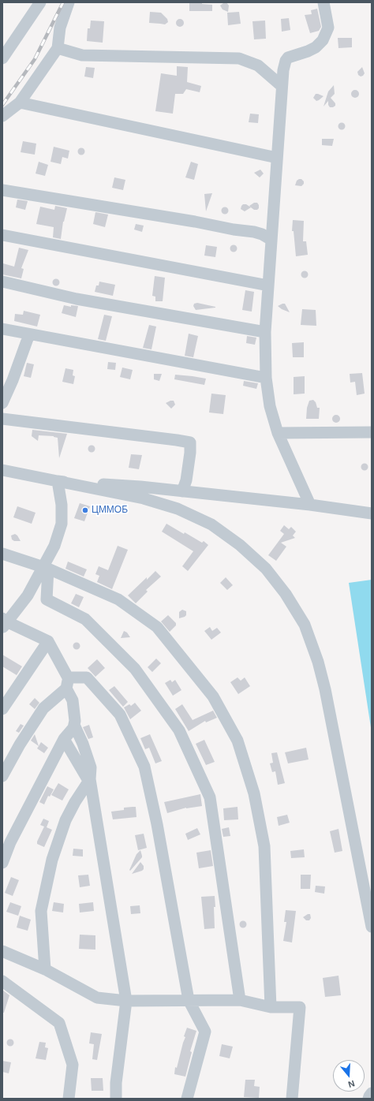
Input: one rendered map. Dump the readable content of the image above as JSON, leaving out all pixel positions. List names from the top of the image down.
{
  "places": ["ЦММОБ"],
  "north": "bottom"
}
